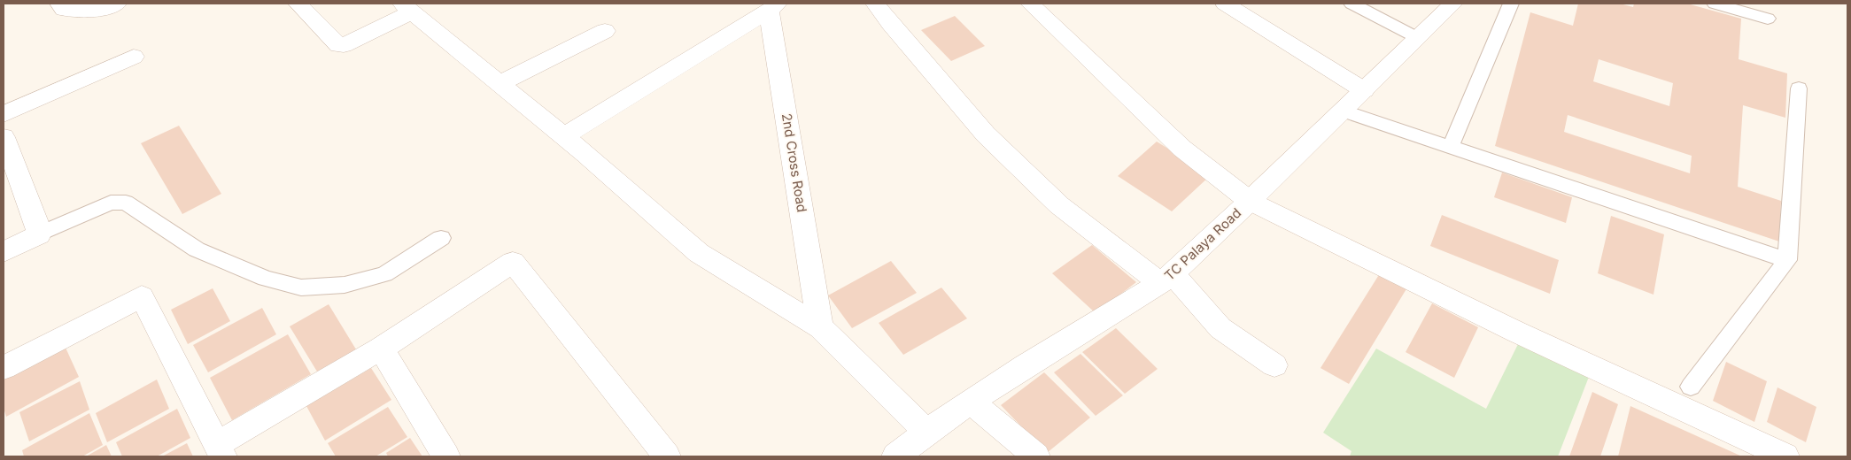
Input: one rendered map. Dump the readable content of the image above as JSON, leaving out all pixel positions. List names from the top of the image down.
{
  "streets": {
    "street": ["2nd Cross Road", "TC Palaya Road"]
  }
}
